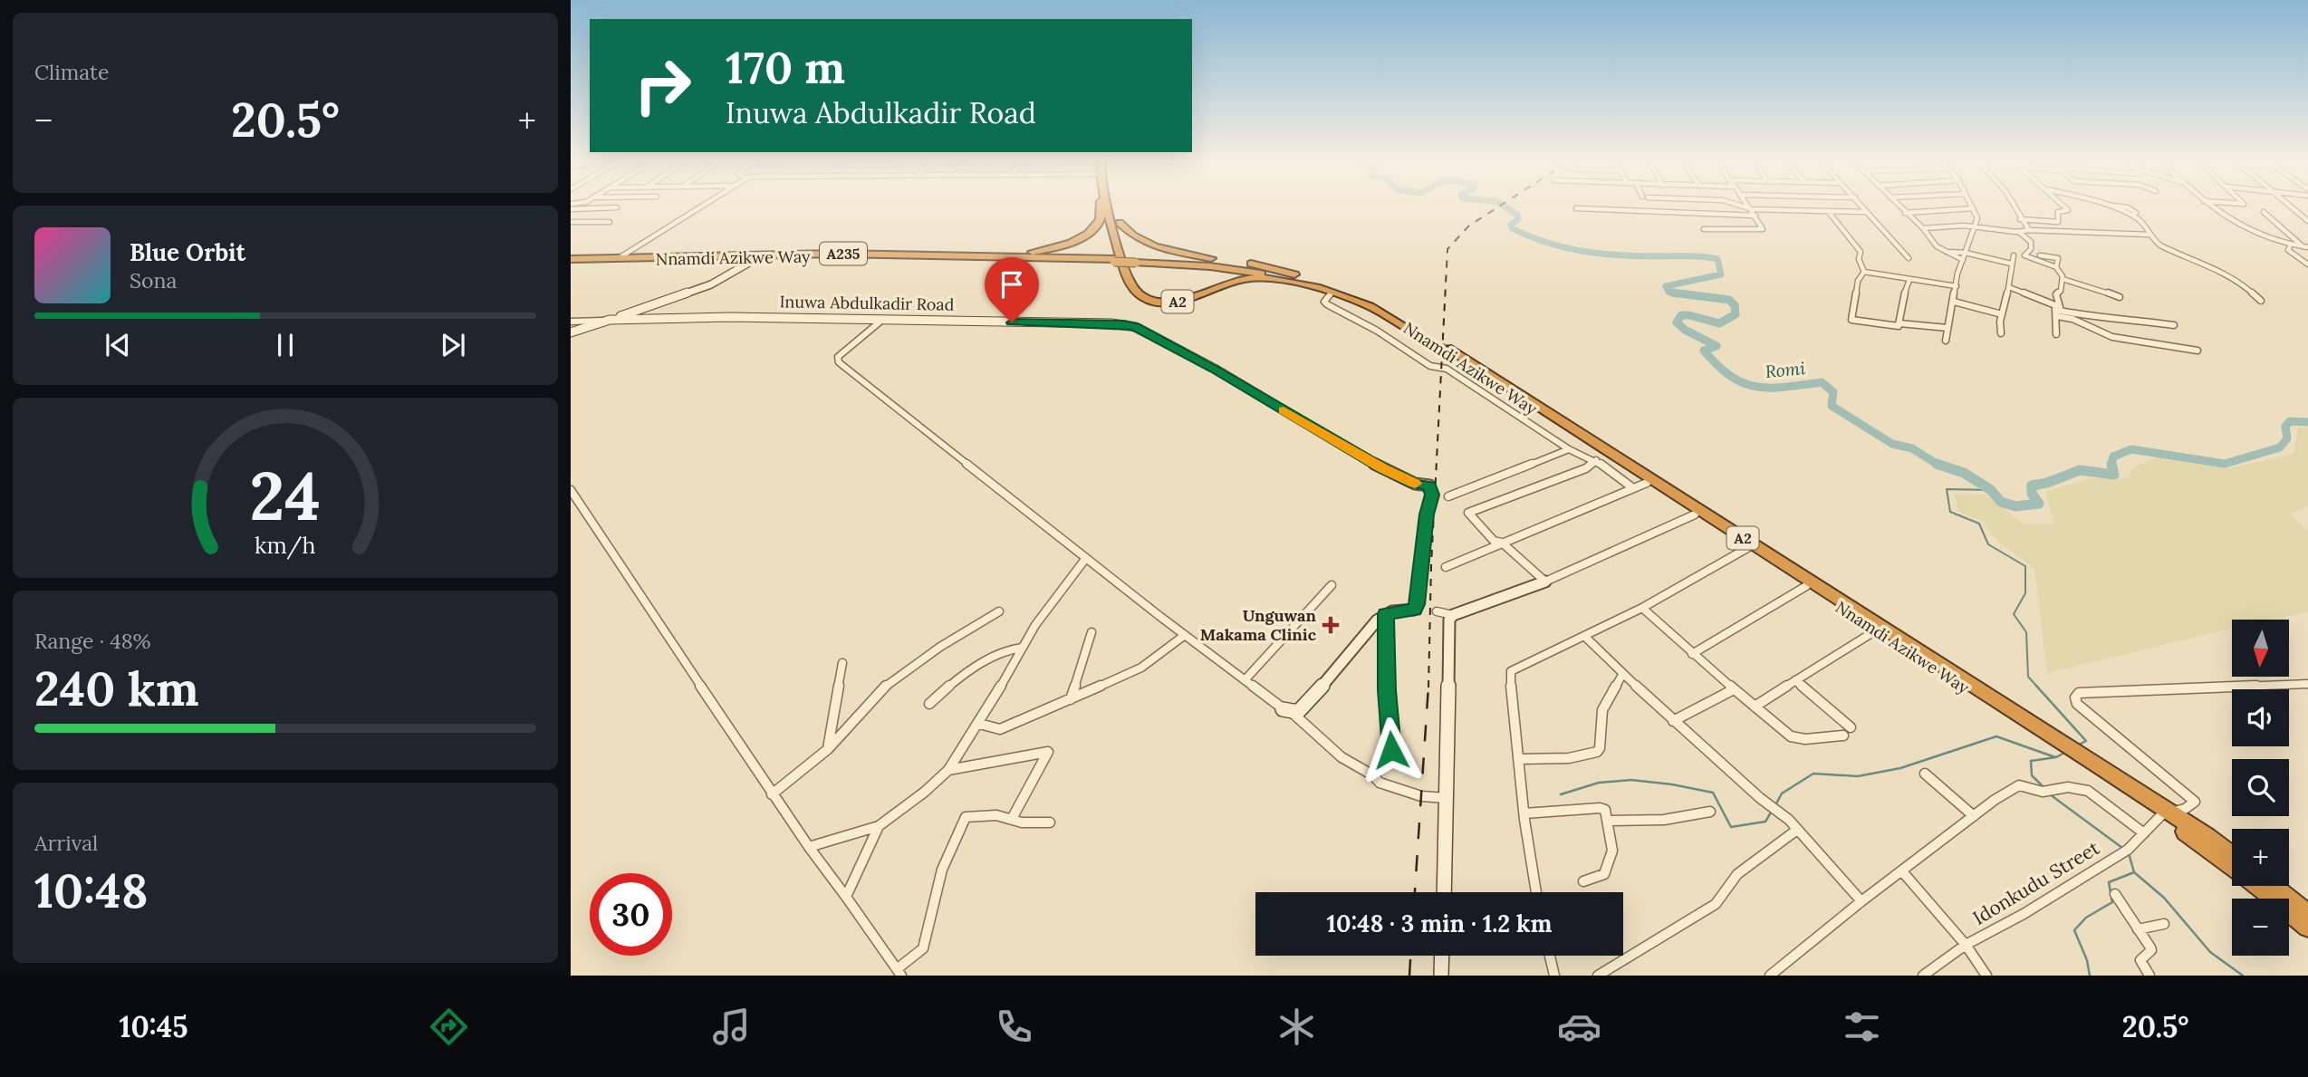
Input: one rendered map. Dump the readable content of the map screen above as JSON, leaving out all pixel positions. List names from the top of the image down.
{
  "streets": {
    "highway": ["A235", "Nnamdi Azikwe Way", "A2"],
    "street": ["Inuwa Abdulkadir Road", "Idonkudu Street"]
  },
  "crossings": [
    ["Nnamdi Azikwe Way", "A2"],
    ["Nnamdi Azikwe Way", "Idonkudu Street"]
  ],
  "water": ["Romi"],
  "places": {
    "health": ["Unguwan Makama Clinic"]
  },
  "north": "bottom",
  "page": {
    "tile": [
      "Climate",
      ["Range · 48%", "240 km"],
      ["Arrival", "10:48"]
    ],
    "turn": ["170 m", "Inuwa Abdulkadir Road"],
    "heat": ["−", "20.5°", "+"],
    "song": ["Blue Orbit", "Sona"],
    "map_buttons": ["+", "−"],
    "limit": "30",
    "trip": "10:48 · 3 min · 1.2 km",
    "tabs": ["10:45", "20.5°"],
    "gauge": ["24", "km/h"]
  }
}
